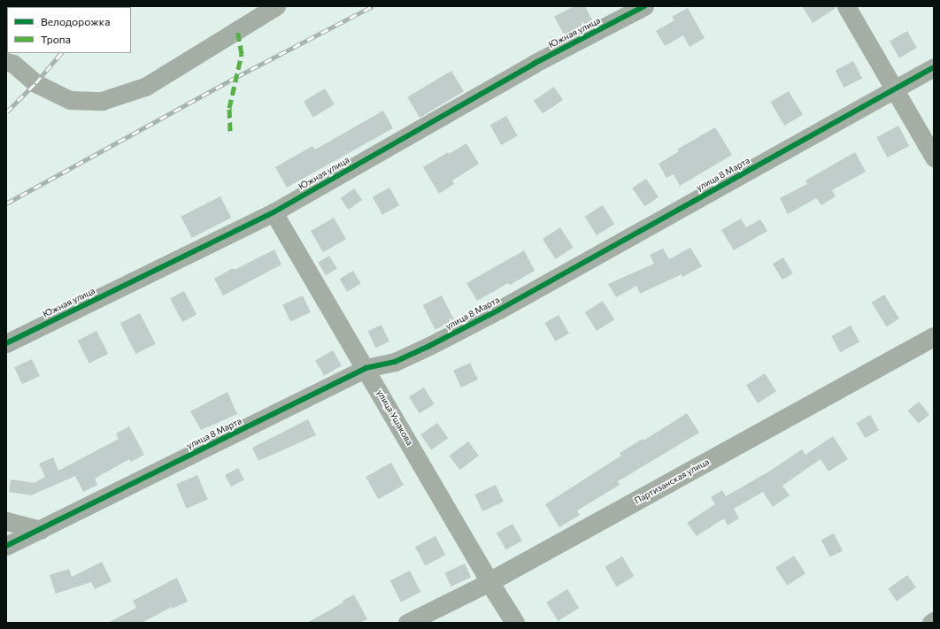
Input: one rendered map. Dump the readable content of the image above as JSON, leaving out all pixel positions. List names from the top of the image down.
{
  "streets": {
    "street": [
      "Южная улица",
      "улица 8 Марта",
      "улица Ушакова",
      "Партизанская улица"
    ]
  },
  "crossings": [
    ["Южная улица", "улица Ушакова"],
    ["улица 8 Марта", "улица Ушакова"],
    ["улица Ушакова", "Партизанская улица"]
  ],
  "legend": ["Велодорожка", "Тропа"]
}
